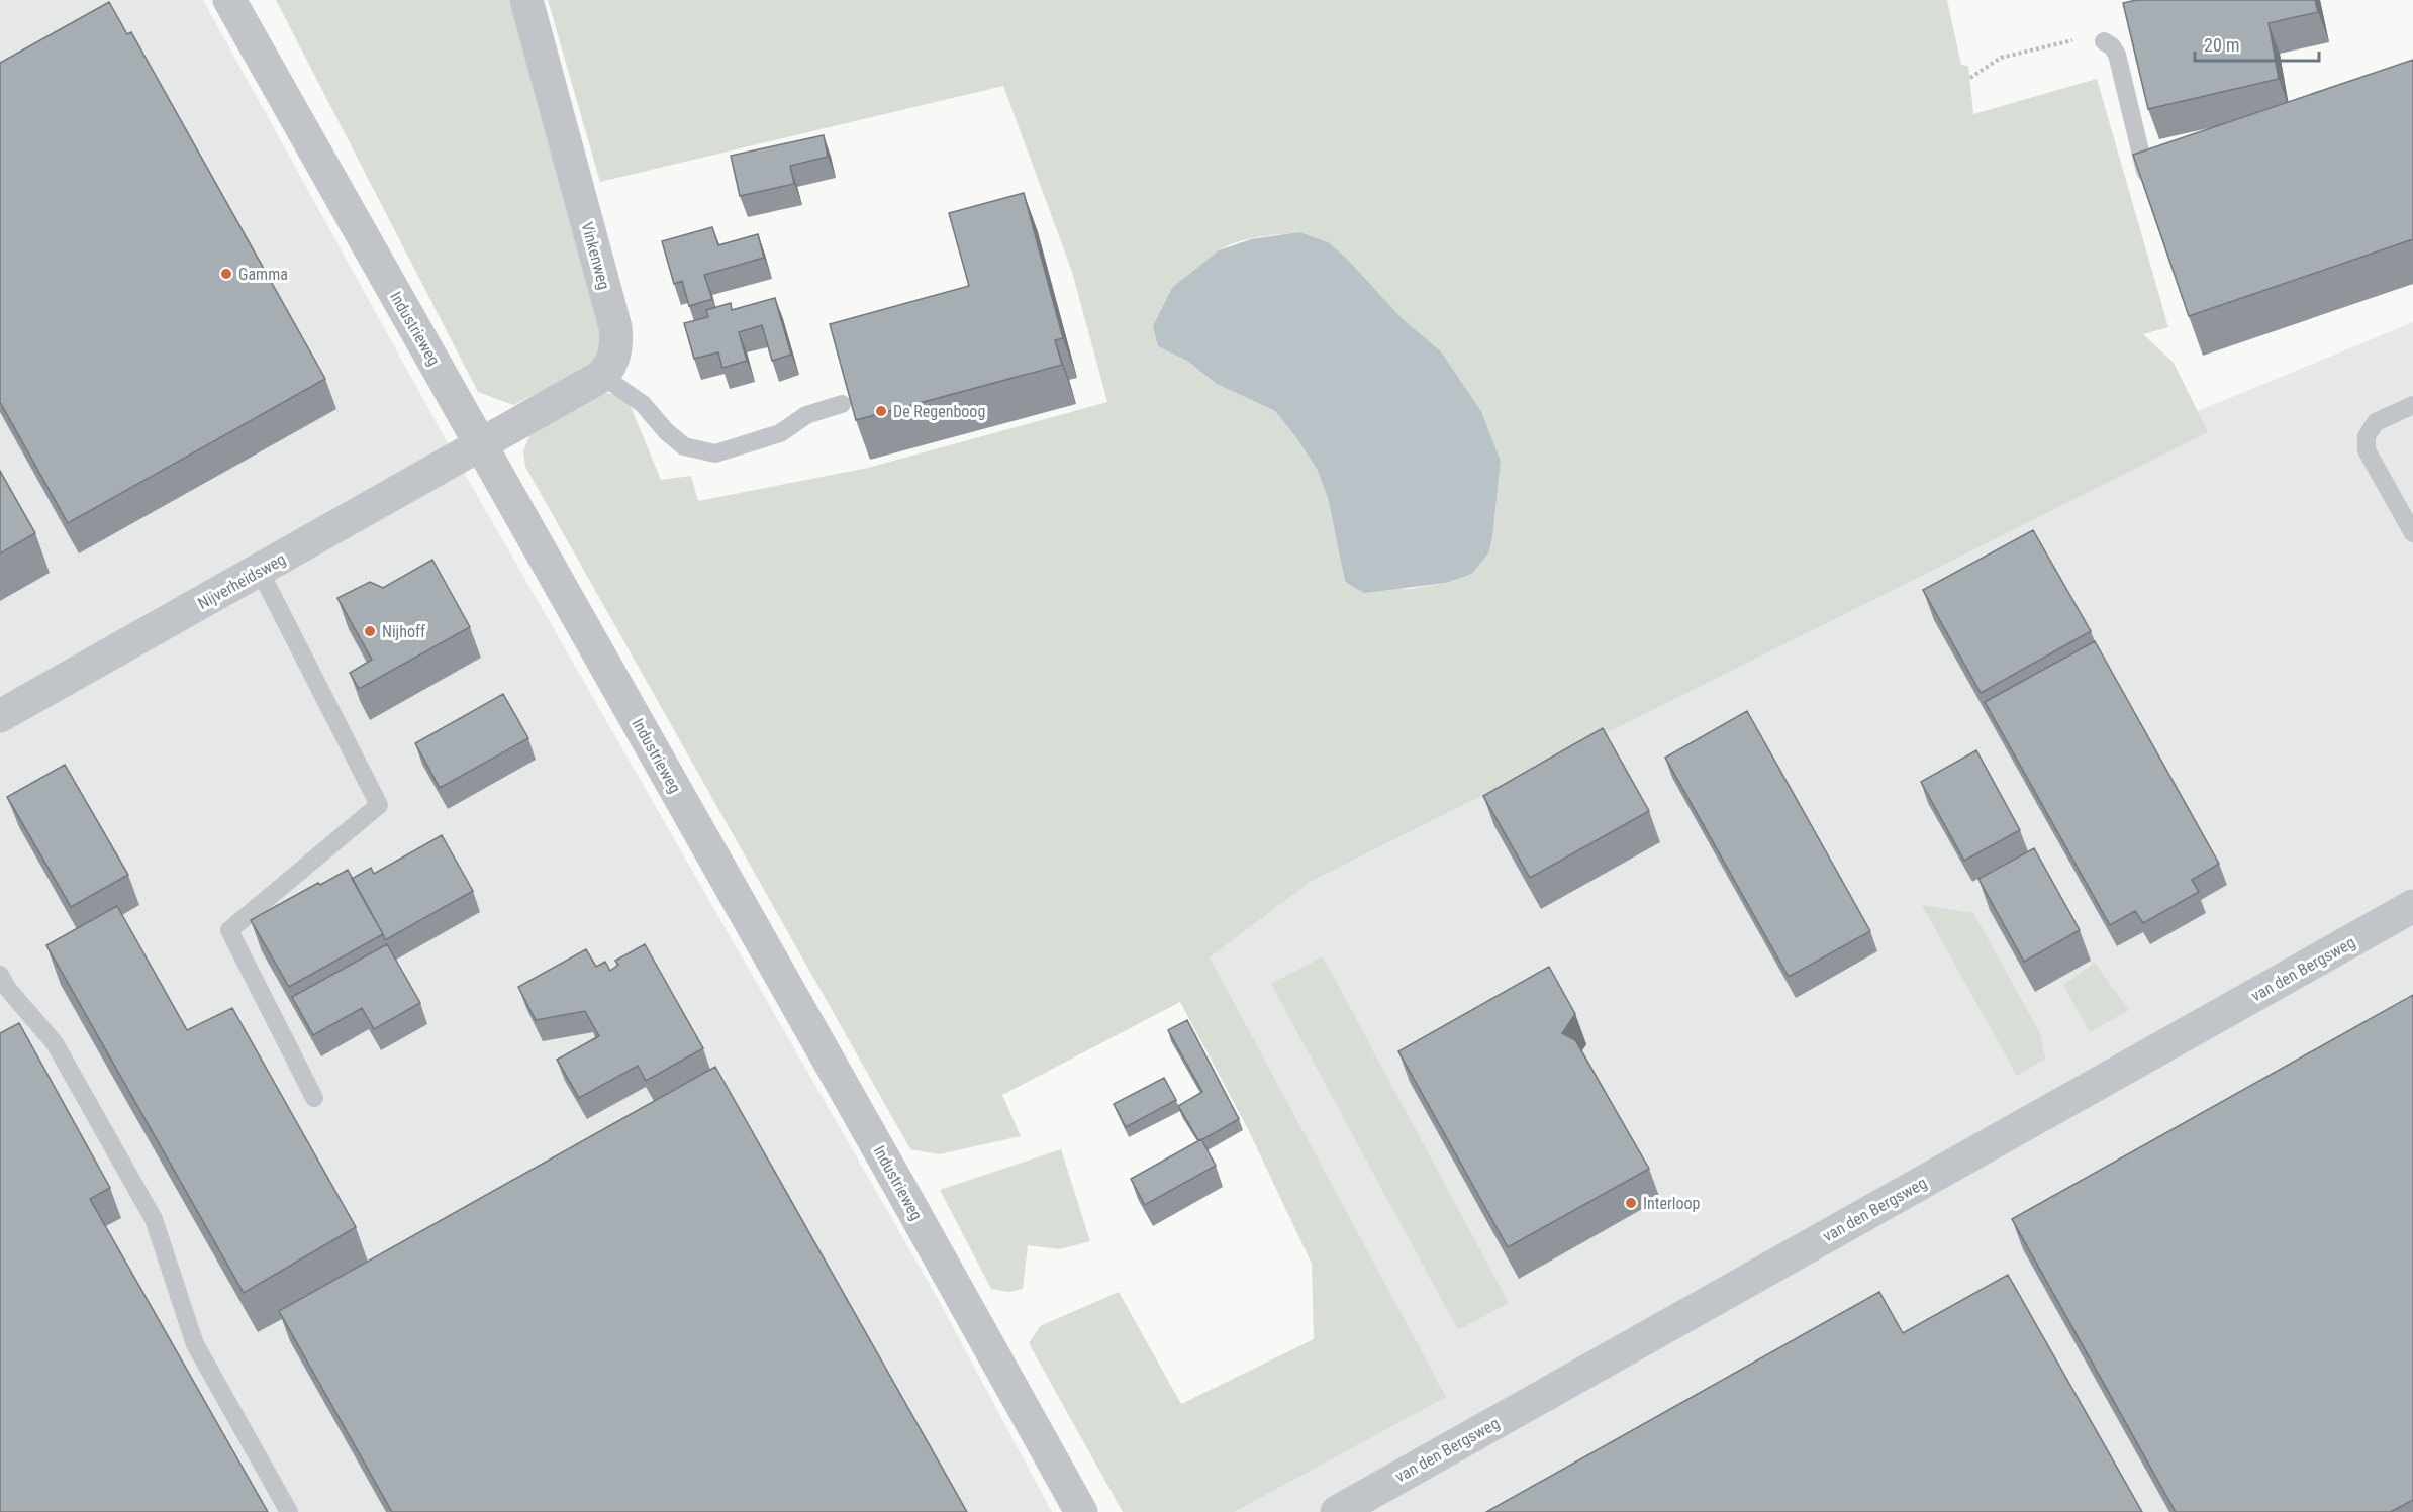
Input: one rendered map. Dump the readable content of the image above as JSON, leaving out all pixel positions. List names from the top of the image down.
{
  "streets": {
    "street": [
      "Vinkenweg",
      "Industrieweg",
      "Nijverheidsweg",
      "van den Bergsweg"
    ]
  },
  "crossings": [
    ["Industrieweg", "Nijverheidsweg"]
  ],
  "places": [
    "Gamma",
    "De Regenboog",
    "Nijhoff",
    "Interloop"
  ],
  "scale_bar": "20 m"
}
